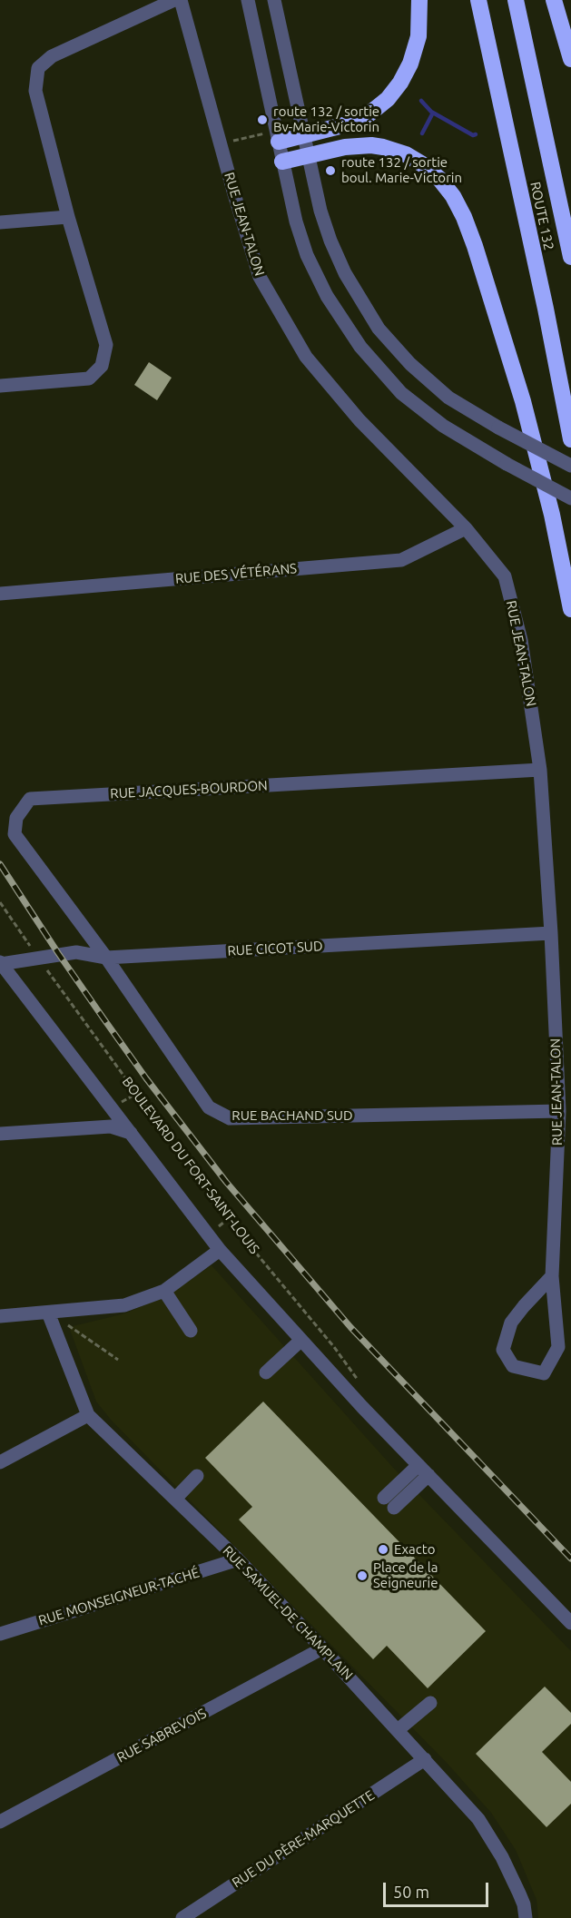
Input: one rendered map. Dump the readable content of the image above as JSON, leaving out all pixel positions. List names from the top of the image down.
{
  "streets": {
    "highway": ["ROUTE 132"],
    "street": [
      "RUE JEAN-TALON",
      "RUE DES VÉTÉRANS",
      "RUE JACQUES-BOURDON",
      "RUE CICOT SUD",
      "RUE BACHAND SUD",
      "BOULEVARD DU FORT-SAINT-LOUIS",
      "RUE MONSEIGNEUR-TACHÉ",
      "RUE SAMUEL-DE CHAMPLAIN",
      "RUE SABREVOIS",
      "RUE DU PÈRE-MARQUETTE"
    ]
  },
  "crossings": [
    ["RUE JEAN-TALON", "RUE DES VÉTÉRANS"],
    ["RUE JEAN-TALON", "RUE JACQUES-BOURDON"],
    ["RUE JEAN-TALON", "RUE CICOT SUD"],
    ["RUE JEAN-TALON", "RUE BACHAND SUD"],
    ["RUE JACQUES-BOURDON", "RUE CICOT SUD"],
    ["RUE JACQUES-BOURDON", "RUE BACHAND SUD"],
    ["RUE CICOT SUD", "RUE BACHAND SUD"],
    ["RUE CICOT SUD", "BOULEVARD DU FORT-SAINT-LOUIS"],
    ["RUE MONSEIGNEUR-TACHÉ", "RUE SAMUEL-DE CHAMPLAIN"],
    ["RUE SAMUEL-DE CHAMPLAIN", "RUE SABREVOIS"],
    ["RUE SAMUEL-DE CHAMPLAIN", "RUE DU PÈRE-MARQUETTE"]
  ],
  "places": [
    "route 132 / sortie Bv-Marie-Victorin",
    "route 132 / sortie boul. Marie-Victorin",
    "Exacto",
    "Place de la Seigneurie"
  ],
  "scale_bar": "50 m"
}
